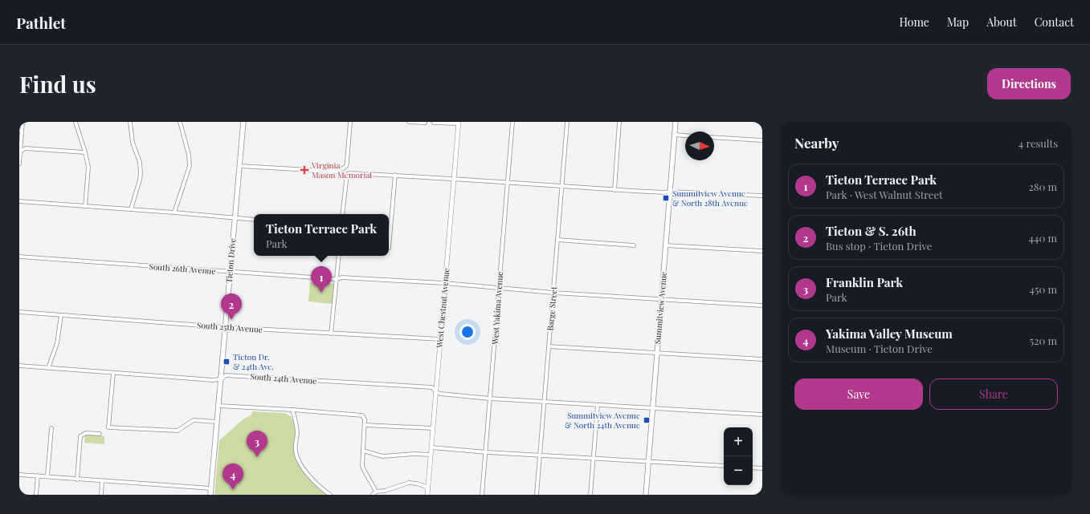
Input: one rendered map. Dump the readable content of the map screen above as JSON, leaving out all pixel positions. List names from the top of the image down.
{
  "streets": {
    "main road": ["Tieton Drive", "Summitview Avenue"],
    "street": [
      "South 26th Avenue",
      "West Chestnut Avenue",
      "West Yakima Avenue",
      "Barge Street",
      "South 25th Avenue",
      "South 24th Avenue"
    ]
  },
  "crossings": [
    ["Tieton Drive", "South 26th Avenue"],
    ["Tieton Drive", "South 25th Avenue"],
    ["Tieton Drive", "South 24th Avenue"],
    ["South 26th Avenue", "West Chestnut Avenue"],
    ["South 26th Avenue", "West Yakima Avenue"],
    ["South 26th Avenue", "Summitview Avenue"],
    ["South 26th Avenue", "Barge Street"],
    ["West Chestnut Avenue", "South 25th Avenue"],
    ["West Chestnut Avenue", "South 24th Avenue"],
    ["West Yakima Avenue", "South 24th Avenue"],
    ["Summitview Avenue", "South 24th Avenue"],
    ["Barge Street", "South 24th Avenue"]
  ],
  "places": {
    "health": ["Virginia Mason Memorial"],
    "transit": ["Summitview Avenue & North 28th Avenue", "Tieton Dr. & 24th Ave.", "Summitview Avenue & North 24th Avenue"]
  },
  "north": "right",
  "page": {
    "header": "Pathlet",
    "nav": [
      "Home",
      "Map",
      "About",
      "Contact"
    ],
    "buttons": [
      "Directions",
      ["Save", "Share"]
    ],
    "title": "Find us",
    "heading": ["Nearby", "4 results"],
    "list": [
      {
        "mark": "1",
        "name": "Tieton Terrace Park",
        "note": "Park · West Walnut Street",
        "value": "280 m"
      },
      {
        "mark": "2",
        "name": "Tieton & S. 26th",
        "note": "Bus stop · Tieton Drive",
        "value": "440 m"
      },
      {
        "mark": "3",
        "name": "Franklin Park",
        "note": "Park",
        "value": "450 m"
      },
      {
        "mark": "4",
        "name": "Yakima Valley Museum",
        "note": "Museum · Tieton Drive",
        "value": "520 m"
      }
    ],
    "popup": ["Tieton Terrace Park", "Park"],
    "pins": [
      "1",
      "2",
      "3",
      "4"
    ],
    "map_buttons": ["+", "−"]
  }
}
